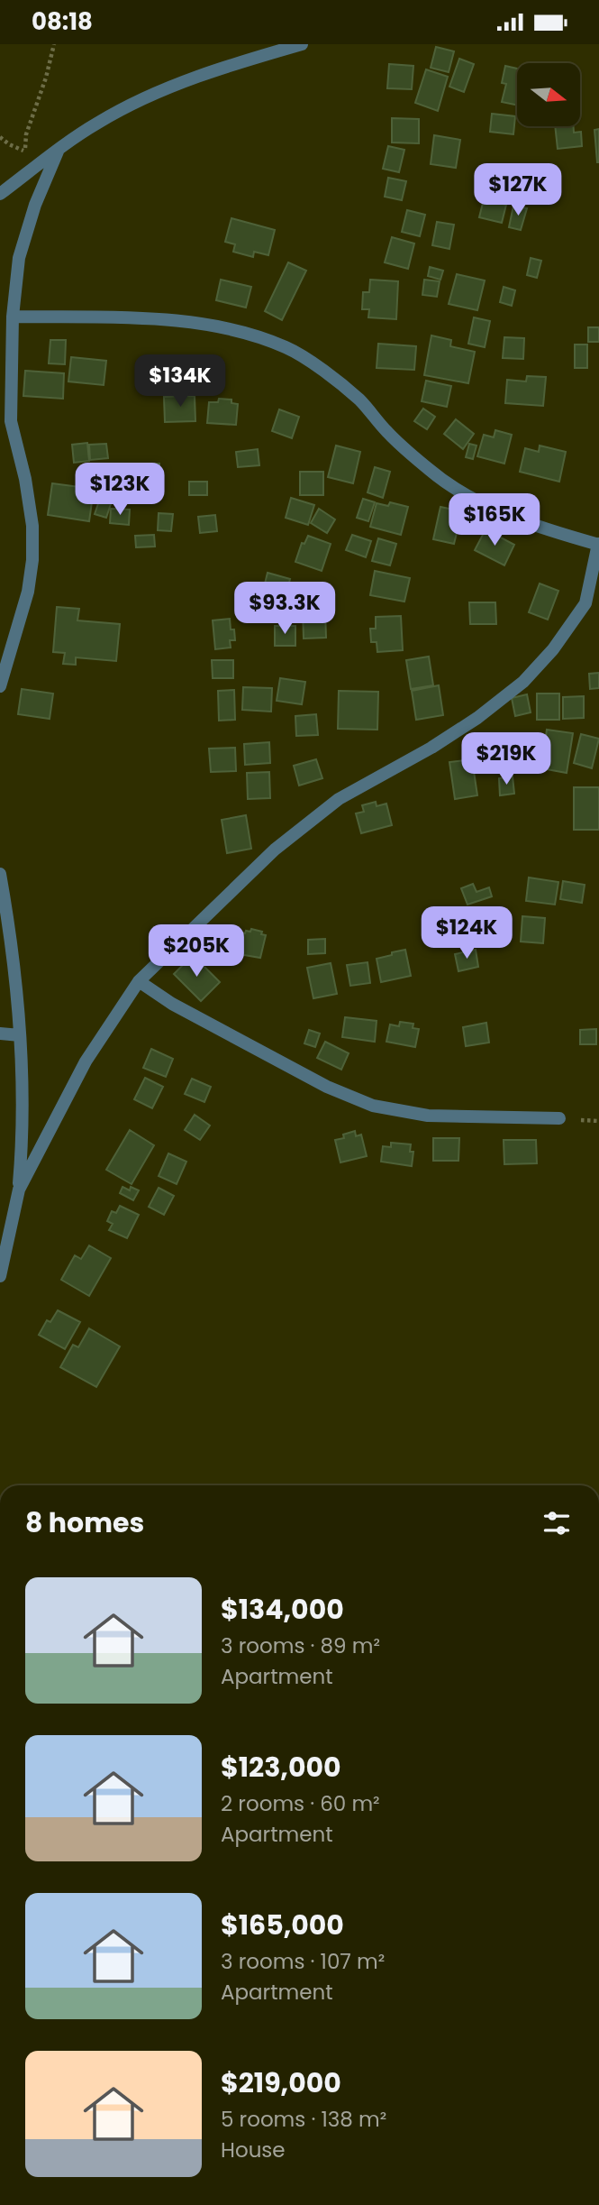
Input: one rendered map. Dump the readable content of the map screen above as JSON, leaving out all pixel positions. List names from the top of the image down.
{
  "north": "right",
  "page": {
    "status": "08:18",
    "price": [
      "$127K",
      "$134K",
      "$123K",
      "$165K",
      "$93.3K",
      "$219K",
      "$124K",
      "$205K"
    ],
    "heading": "8 homes",
    "list": [
      {
        "name": "$134,000",
        "note": "3 rooms · 89 m² · Apartment"
      },
      {
        "name": "$123,000",
        "note": "2 rooms · 60 m² · Apartment"
      },
      {
        "name": "$165,000",
        "note": "3 rooms · 107 m² · Apartment"
      },
      {
        "name": "$219,000",
        "note": "5 rooms · 138 m² · House"
      }
    ]
  }
}
